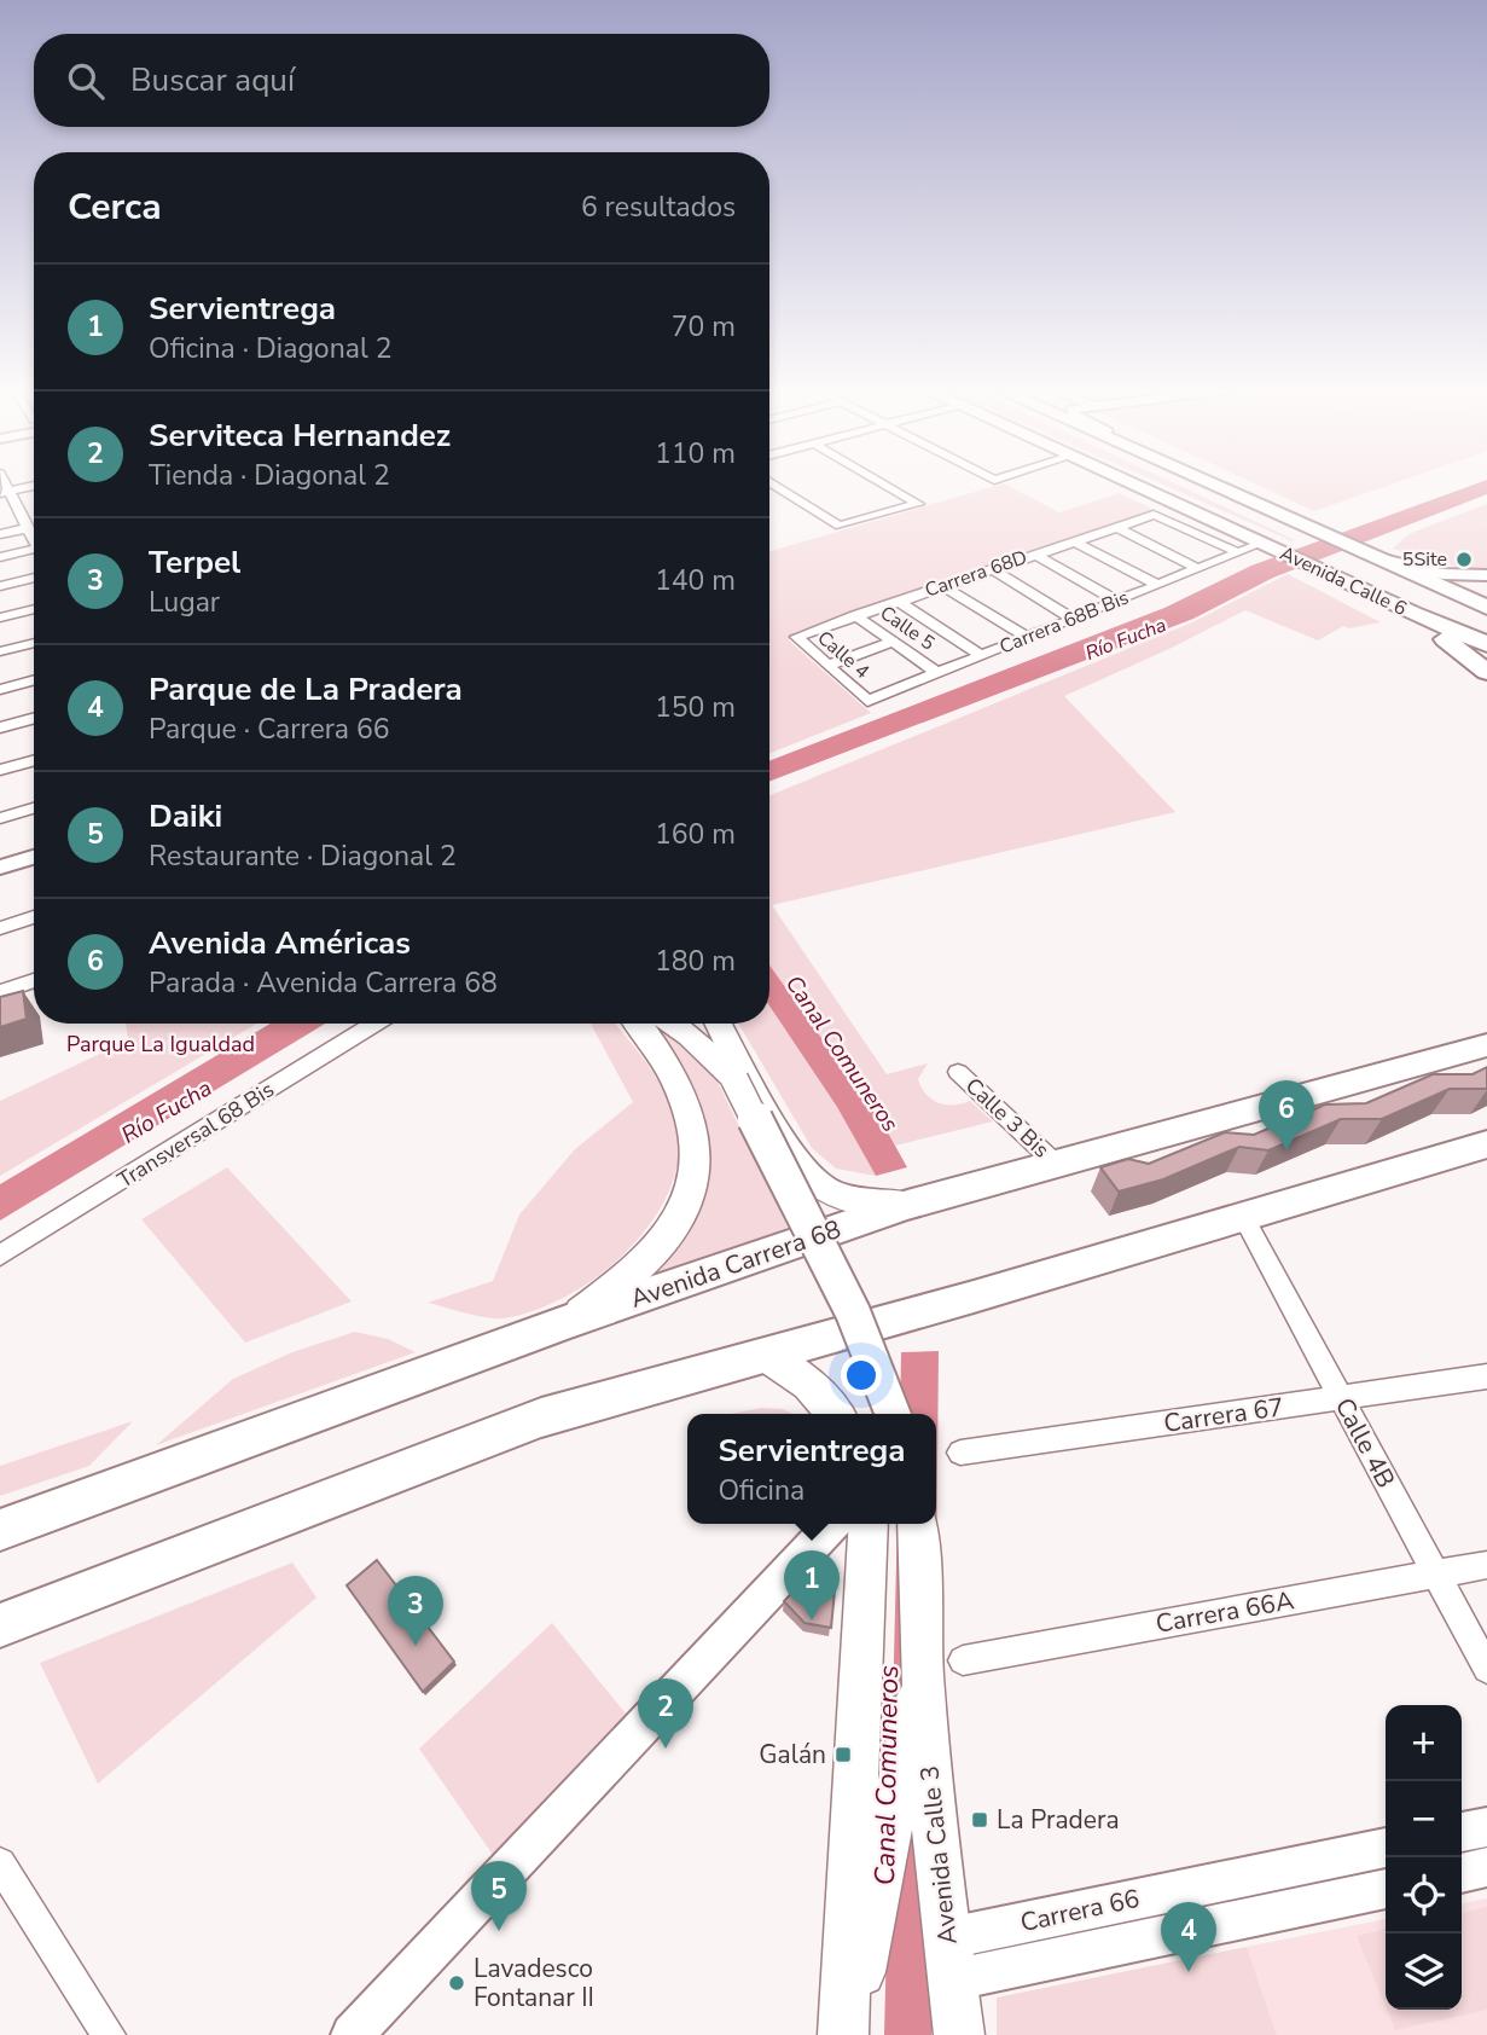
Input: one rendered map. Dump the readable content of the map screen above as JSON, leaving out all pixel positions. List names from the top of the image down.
{
  "streets": {
    "highway": ["Avenida Calle 6"],
    "main road": ["Avenida Carrera 68", "Avenida Calle 3"],
    "street": [
      "Carrera 68D",
      "Carrera 68B Bis",
      "Calle 5",
      "Calle 4",
      "Calle 3 Bis",
      "Transversal 68 Bis",
      "Carrera 67",
      "Calle 4B",
      "Carrera 66A",
      "Carrera 66"
    ]
  },
  "crossings": [
    ["Carrera 68D", "Carrera 68B Bis"],
    ["Carrera 68D", "Calle 5"],
    ["Carrera 68D", "Calle 4"],
    ["Avenida Calle 6", "Carrera 68B Bis"],
    ["Carrera 68B Bis", "Calle 5"],
    ["Carrera 68B Bis", "Calle 4"],
    ["Calle 3 Bis", "Avenida Carrera 68"],
    ["Carrera 67", "Calle 4B"],
    ["Calle 4B", "Carrera 66A"],
    ["Carrera 66A", "Avenida Calle 3"]
  ],
  "water": ["Río Fucha", "Canal Comuneros"],
  "parks": ["Parque La Igualdad"],
  "places": {
    "other": ["5Site", "Lavadesco Fontanar II"],
    "transit": ["Galán", "La Pradera"]
  },
  "page": {
    "search": "Buscar aquí",
    "heading": ["Cerca", "6 resultados"],
    "list": [
      {
        "mark": "1",
        "name": "Servientrega",
        "note": "Oficina · Diagonal 2",
        "value": "70 m"
      },
      {
        "mark": "2",
        "name": "Serviteca Hernandez",
        "note": "Tienda · Diagonal 2",
        "value": "110 m"
      },
      {
        "mark": "3",
        "name": "Terpel",
        "note": "Lugar",
        "value": "140 m"
      },
      {
        "mark": "4",
        "name": "Parque de La Pradera",
        "note": "Parque · Carrera 66",
        "value": "150 m"
      },
      {
        "mark": "5",
        "name": "Daiki",
        "note": "Restaurante · Diagonal 2",
        "value": "160 m"
      },
      {
        "mark": "6",
        "name": "Avenida Américas",
        "note": "Parada · Avenida Carrera 68",
        "value": "180 m"
      }
    ],
    "pins": [
      "6",
      "1",
      "3",
      "2",
      "5",
      "4"
    ],
    "popup": ["Servientrega", "Oficina"],
    "map_buttons": ["+", "−"]
  }
}
